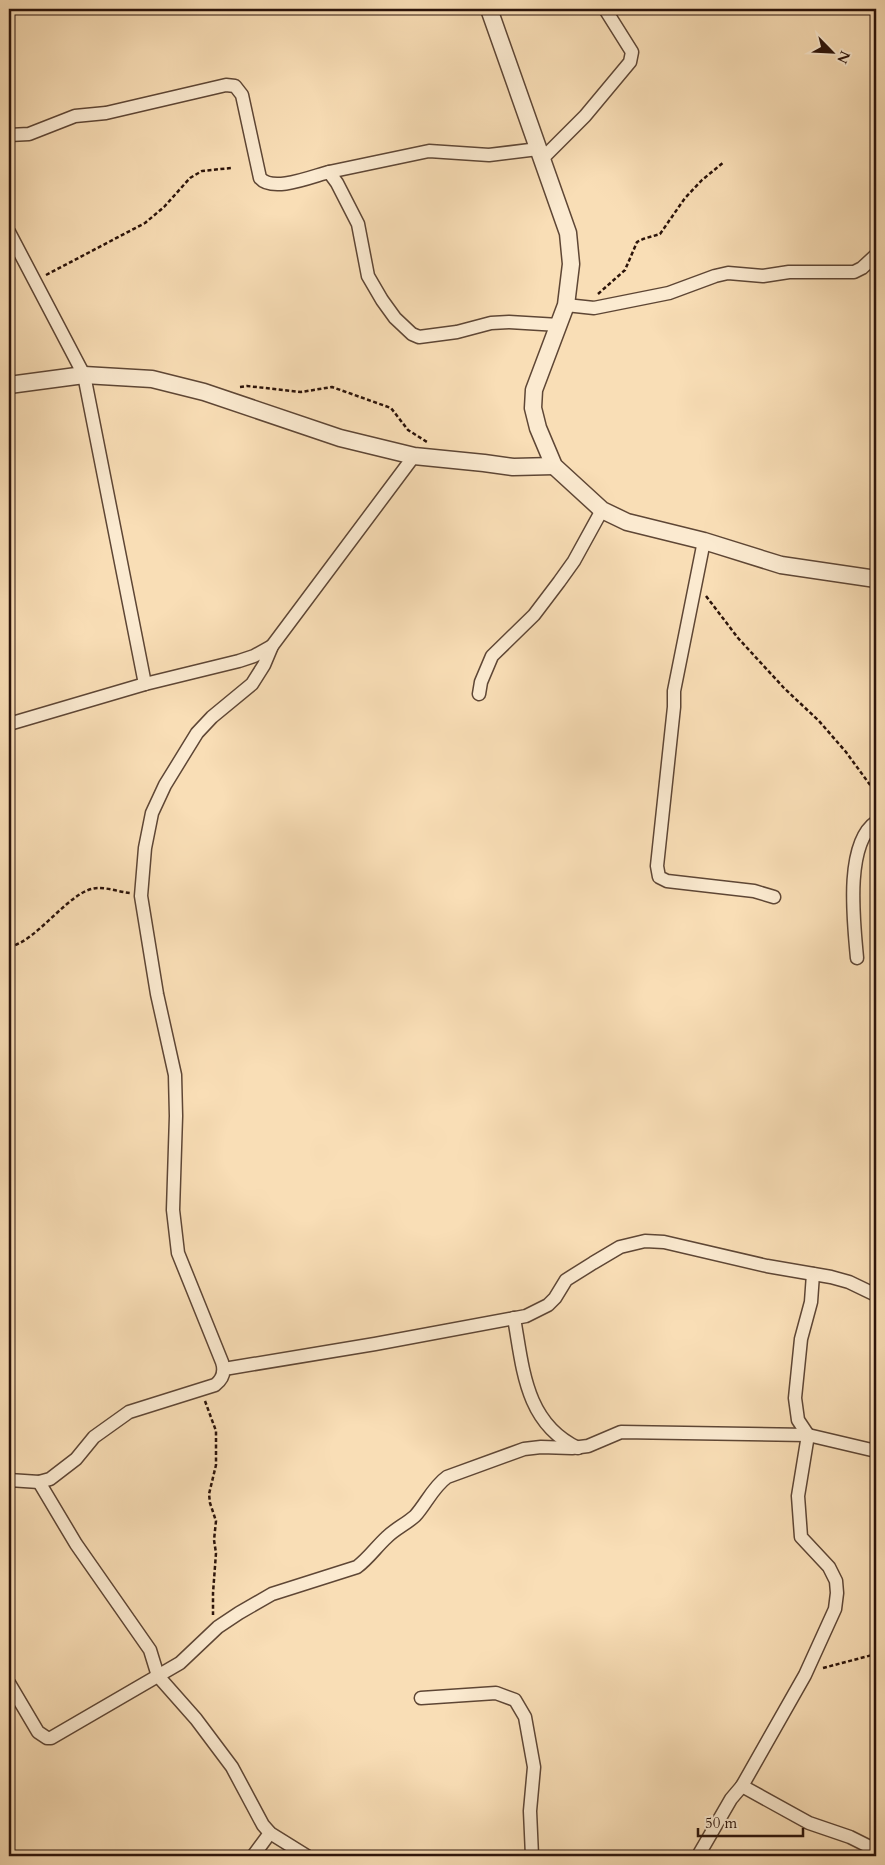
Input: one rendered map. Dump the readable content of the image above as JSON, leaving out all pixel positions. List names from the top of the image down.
{
  "scale_bar": "50 m",
  "north": "bottom right"
}
